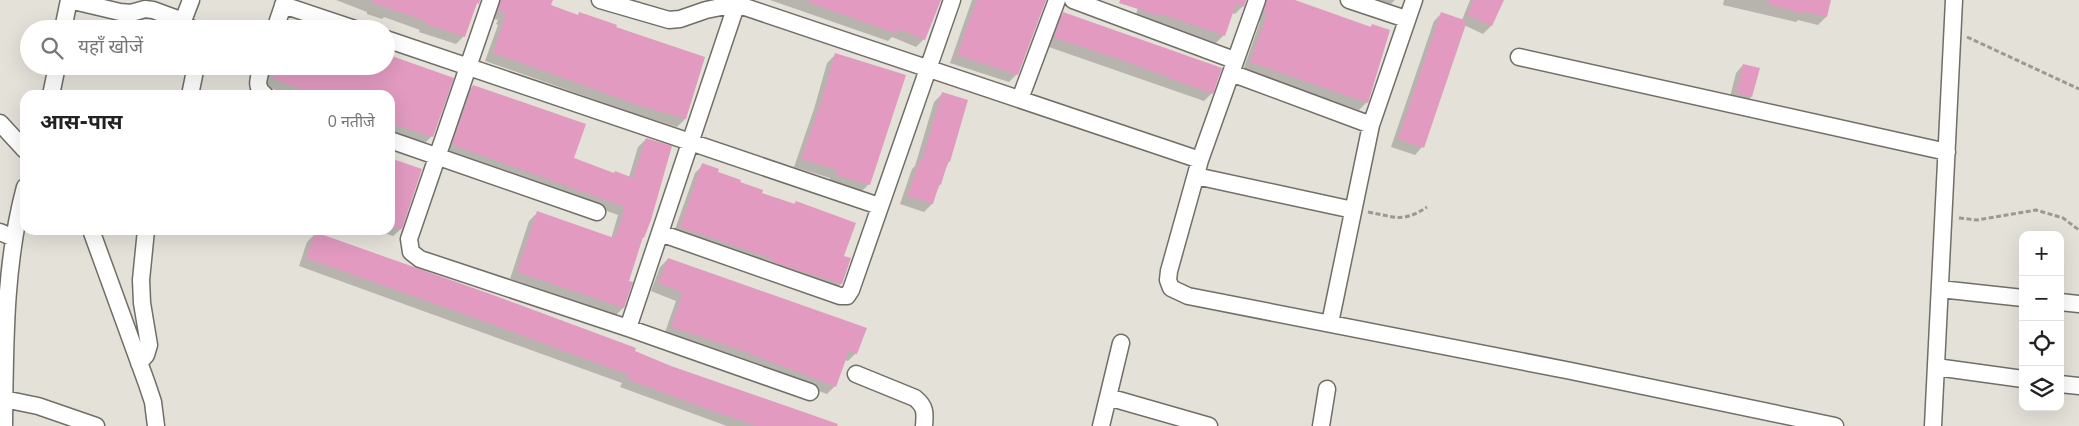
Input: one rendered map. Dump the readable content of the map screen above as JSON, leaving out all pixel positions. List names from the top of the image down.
{
  "page": {
    "search": "यहाँ खोजें",
    "heading": ["आस-पास", "0 नतीजे"],
    "map_buttons": ["+", "−"]
  }
}
